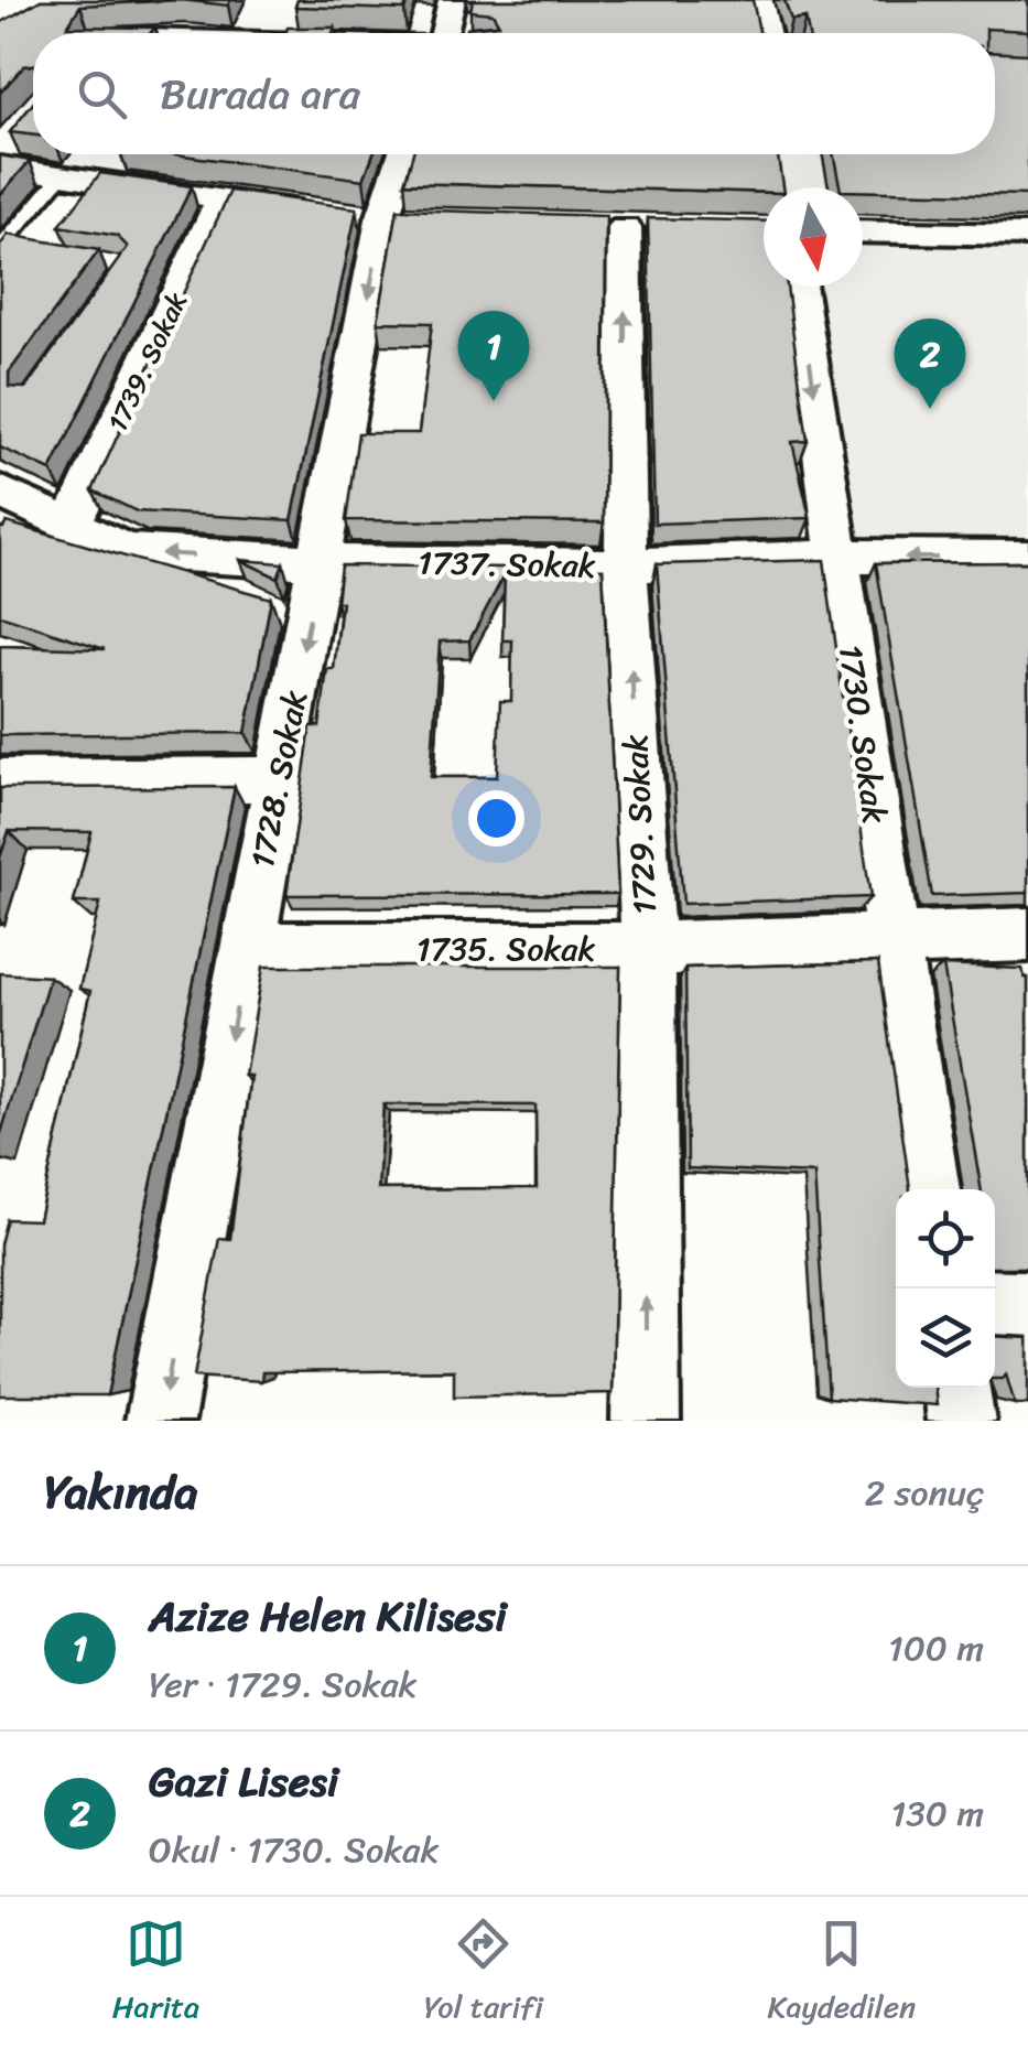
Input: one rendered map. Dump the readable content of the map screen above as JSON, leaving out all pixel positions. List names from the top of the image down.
{
  "streets": {
    "street": [
      "1739. Sokak",
      "1737. Sokak",
      "1730. Sokak",
      "1728. Sokak",
      "1729. Sokak",
      "1735. Sokak"
    ]
  },
  "crossings": [
    ["1739. Sokak", "1737. Sokak"],
    ["1737. Sokak", "1730. Sokak"],
    ["1737. Sokak", "1728. Sokak"],
    ["1737. Sokak", "1729. Sokak"],
    ["1730. Sokak", "1735. Sokak"],
    ["1728. Sokak", "1735. Sokak"],
    ["1729. Sokak", "1735. Sokak"]
  ],
  "one_way": ["1728. Sokak", "1729. Sokak"],
  "north": "bottom",
  "page": {
    "search": "Burada ara",
    "pins": ["1", "2"],
    "heading": ["Yakında", "2 sonuç"],
    "list": [
      {
        "mark": "1",
        "name": "Azize Helen Kilisesi",
        "note": "Yer · 1729. Sokak",
        "value": "100 m"
      },
      {
        "mark": "2",
        "name": "Gazi Lisesi",
        "note": "Okul · 1730. Sokak",
        "value": "130 m"
      }
    ],
    "nav": ["Harita", "Yol tarifi", "Kaydedilen"]
  }
}
